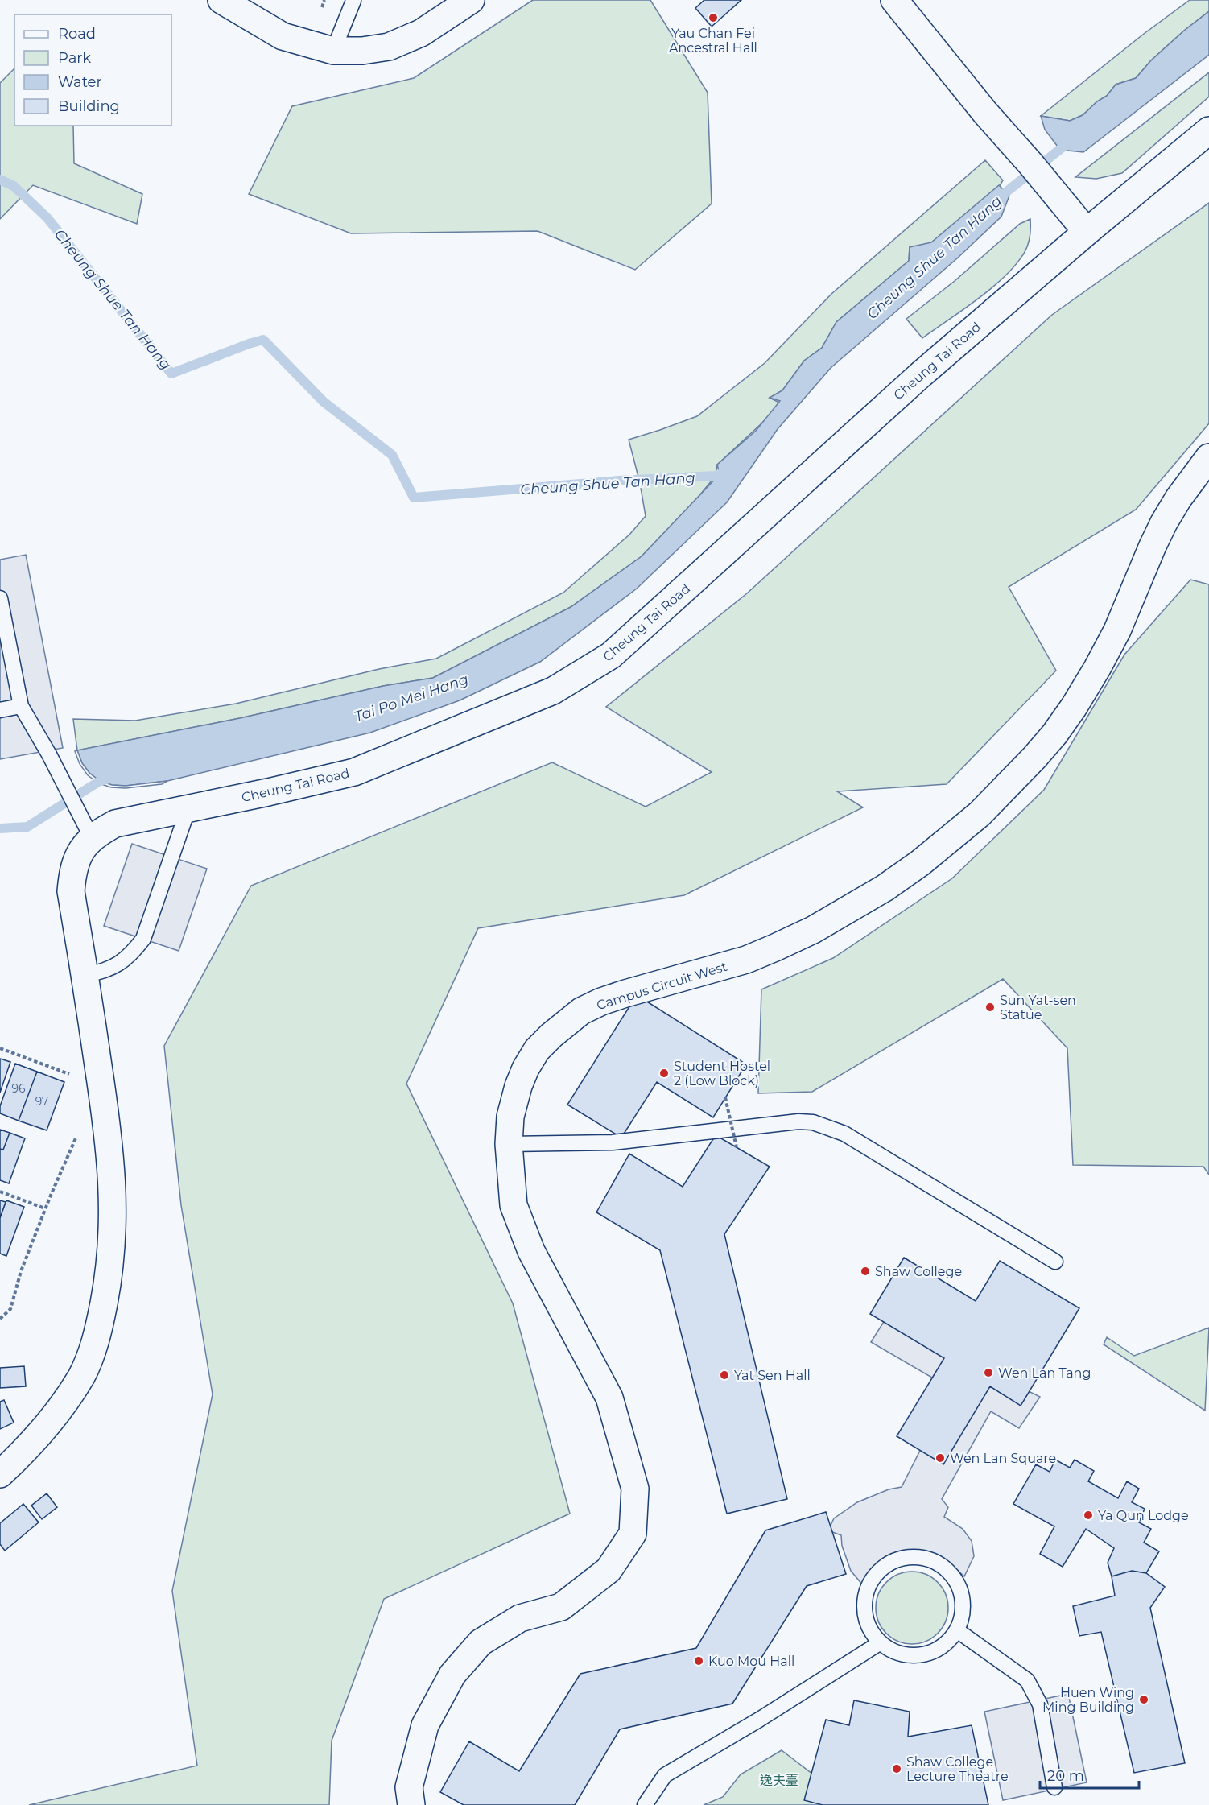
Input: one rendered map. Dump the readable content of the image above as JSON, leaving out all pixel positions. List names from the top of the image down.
{
  "streets": {
    "street": ["Cheung Tai Road", "Campus Circuit West"]
  },
  "water": ["Cheung Shue Tan Hang", "Tai Po Mei Hang"],
  "parks": ["逸夫臺"],
  "places": [
    "Yau Chan Fei Ancestral Hall",
    "Sun Yat-sen Statue",
    "Student Hostel 2 (Low Block)",
    "Shaw College",
    "Wen Lan Tang",
    "Yat Sen Hall",
    "Wen Lan Square",
    "Ya Qun Lodge",
    "Kuo Mou Hall",
    "Huen Wing Ming Building",
    "Shaw College Lecture Theatre"
  ],
  "house_numbers": ["96", "97"],
  "legend": [
    "Road",
    "Park",
    "Water",
    "Building"
  ],
  "scale_bar": "20 m"
}
